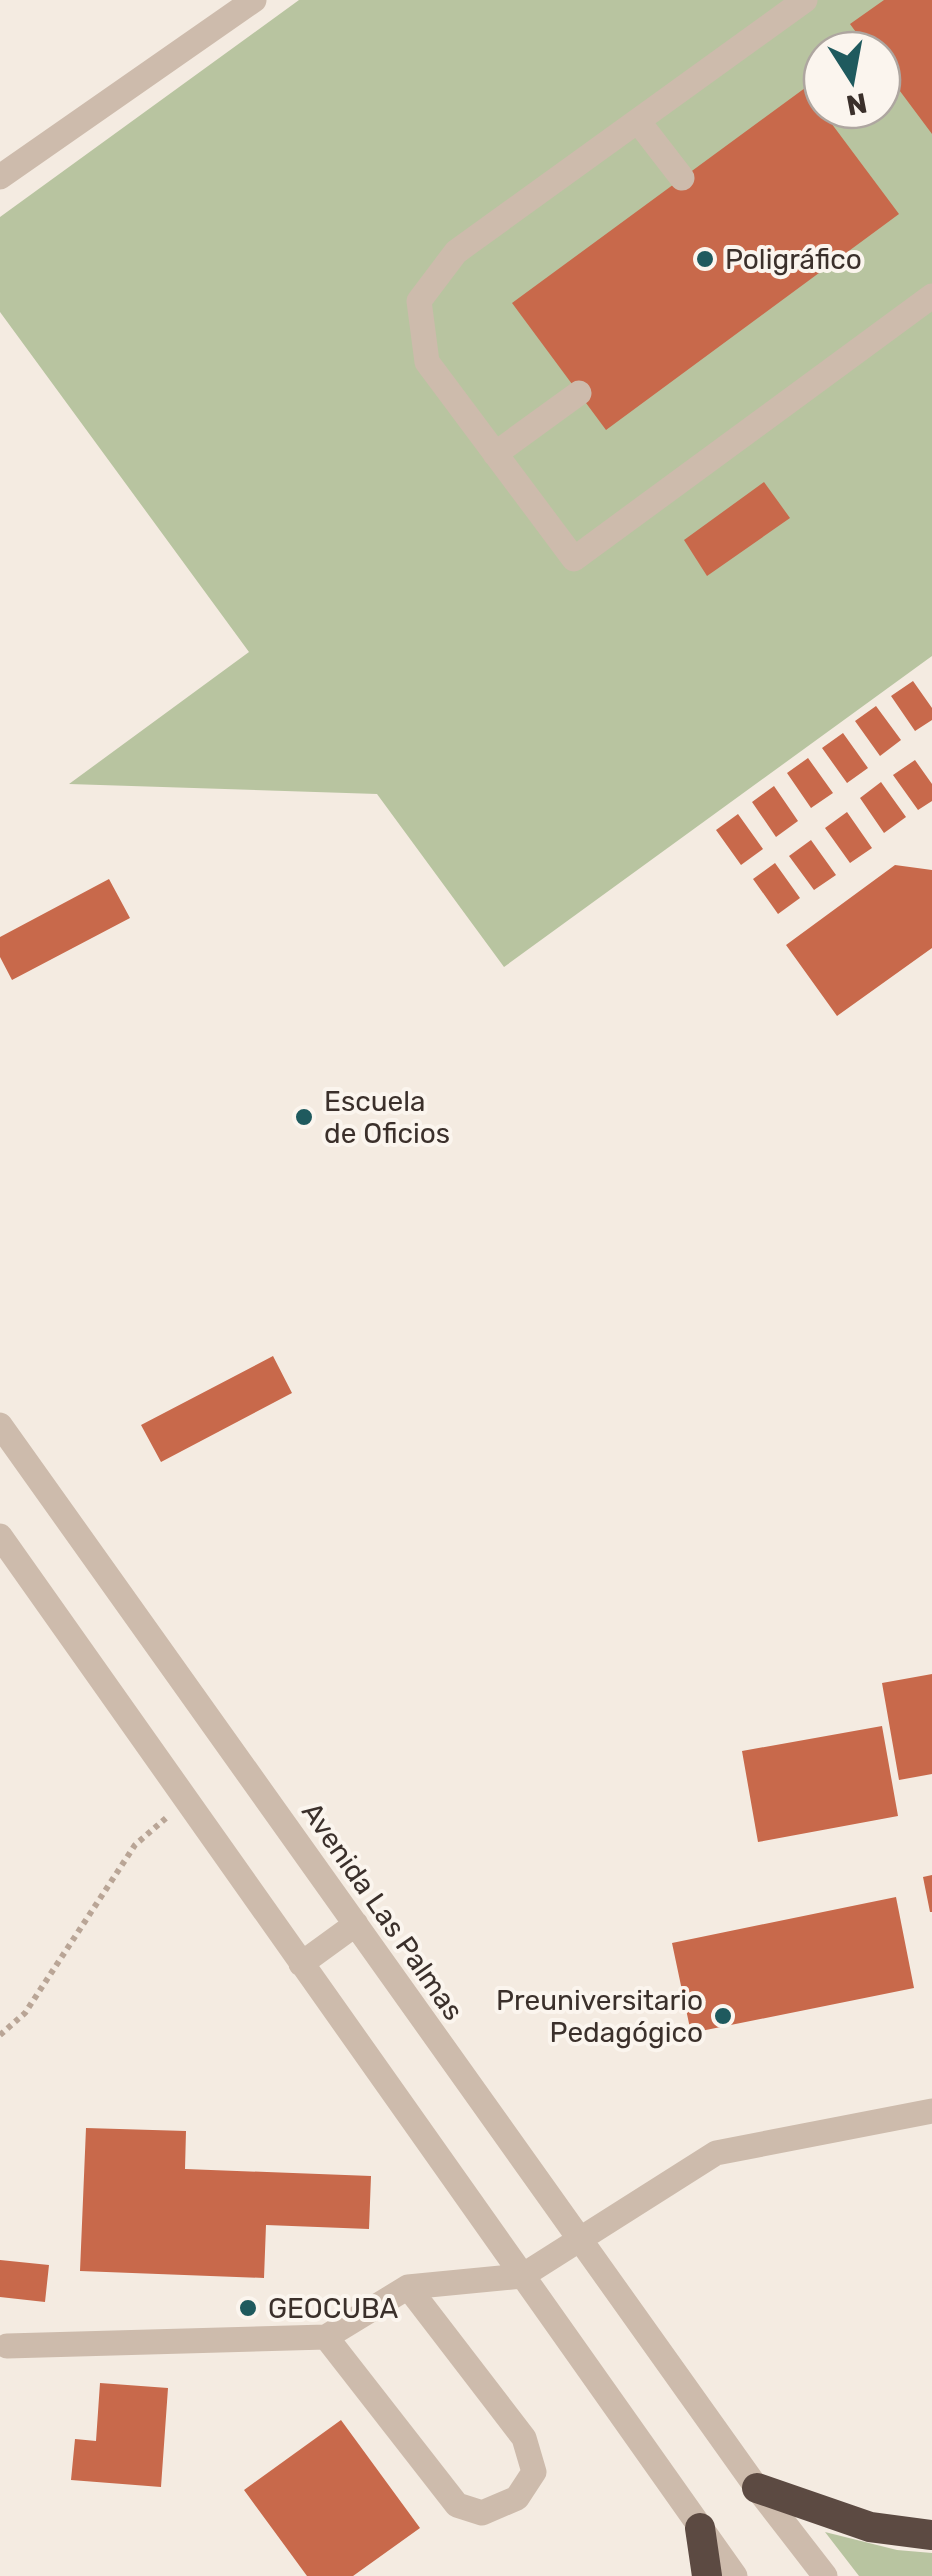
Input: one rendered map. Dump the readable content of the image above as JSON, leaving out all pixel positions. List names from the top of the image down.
{
  "streets": {
    "street": ["Avenida Las Palmas"]
  },
  "places": [
    "Poligráfico",
    "Escuela de Oficios",
    "Preuniversitario Pedagógico",
    "GEOCUBA"
  ],
  "north": "bottom"
}
